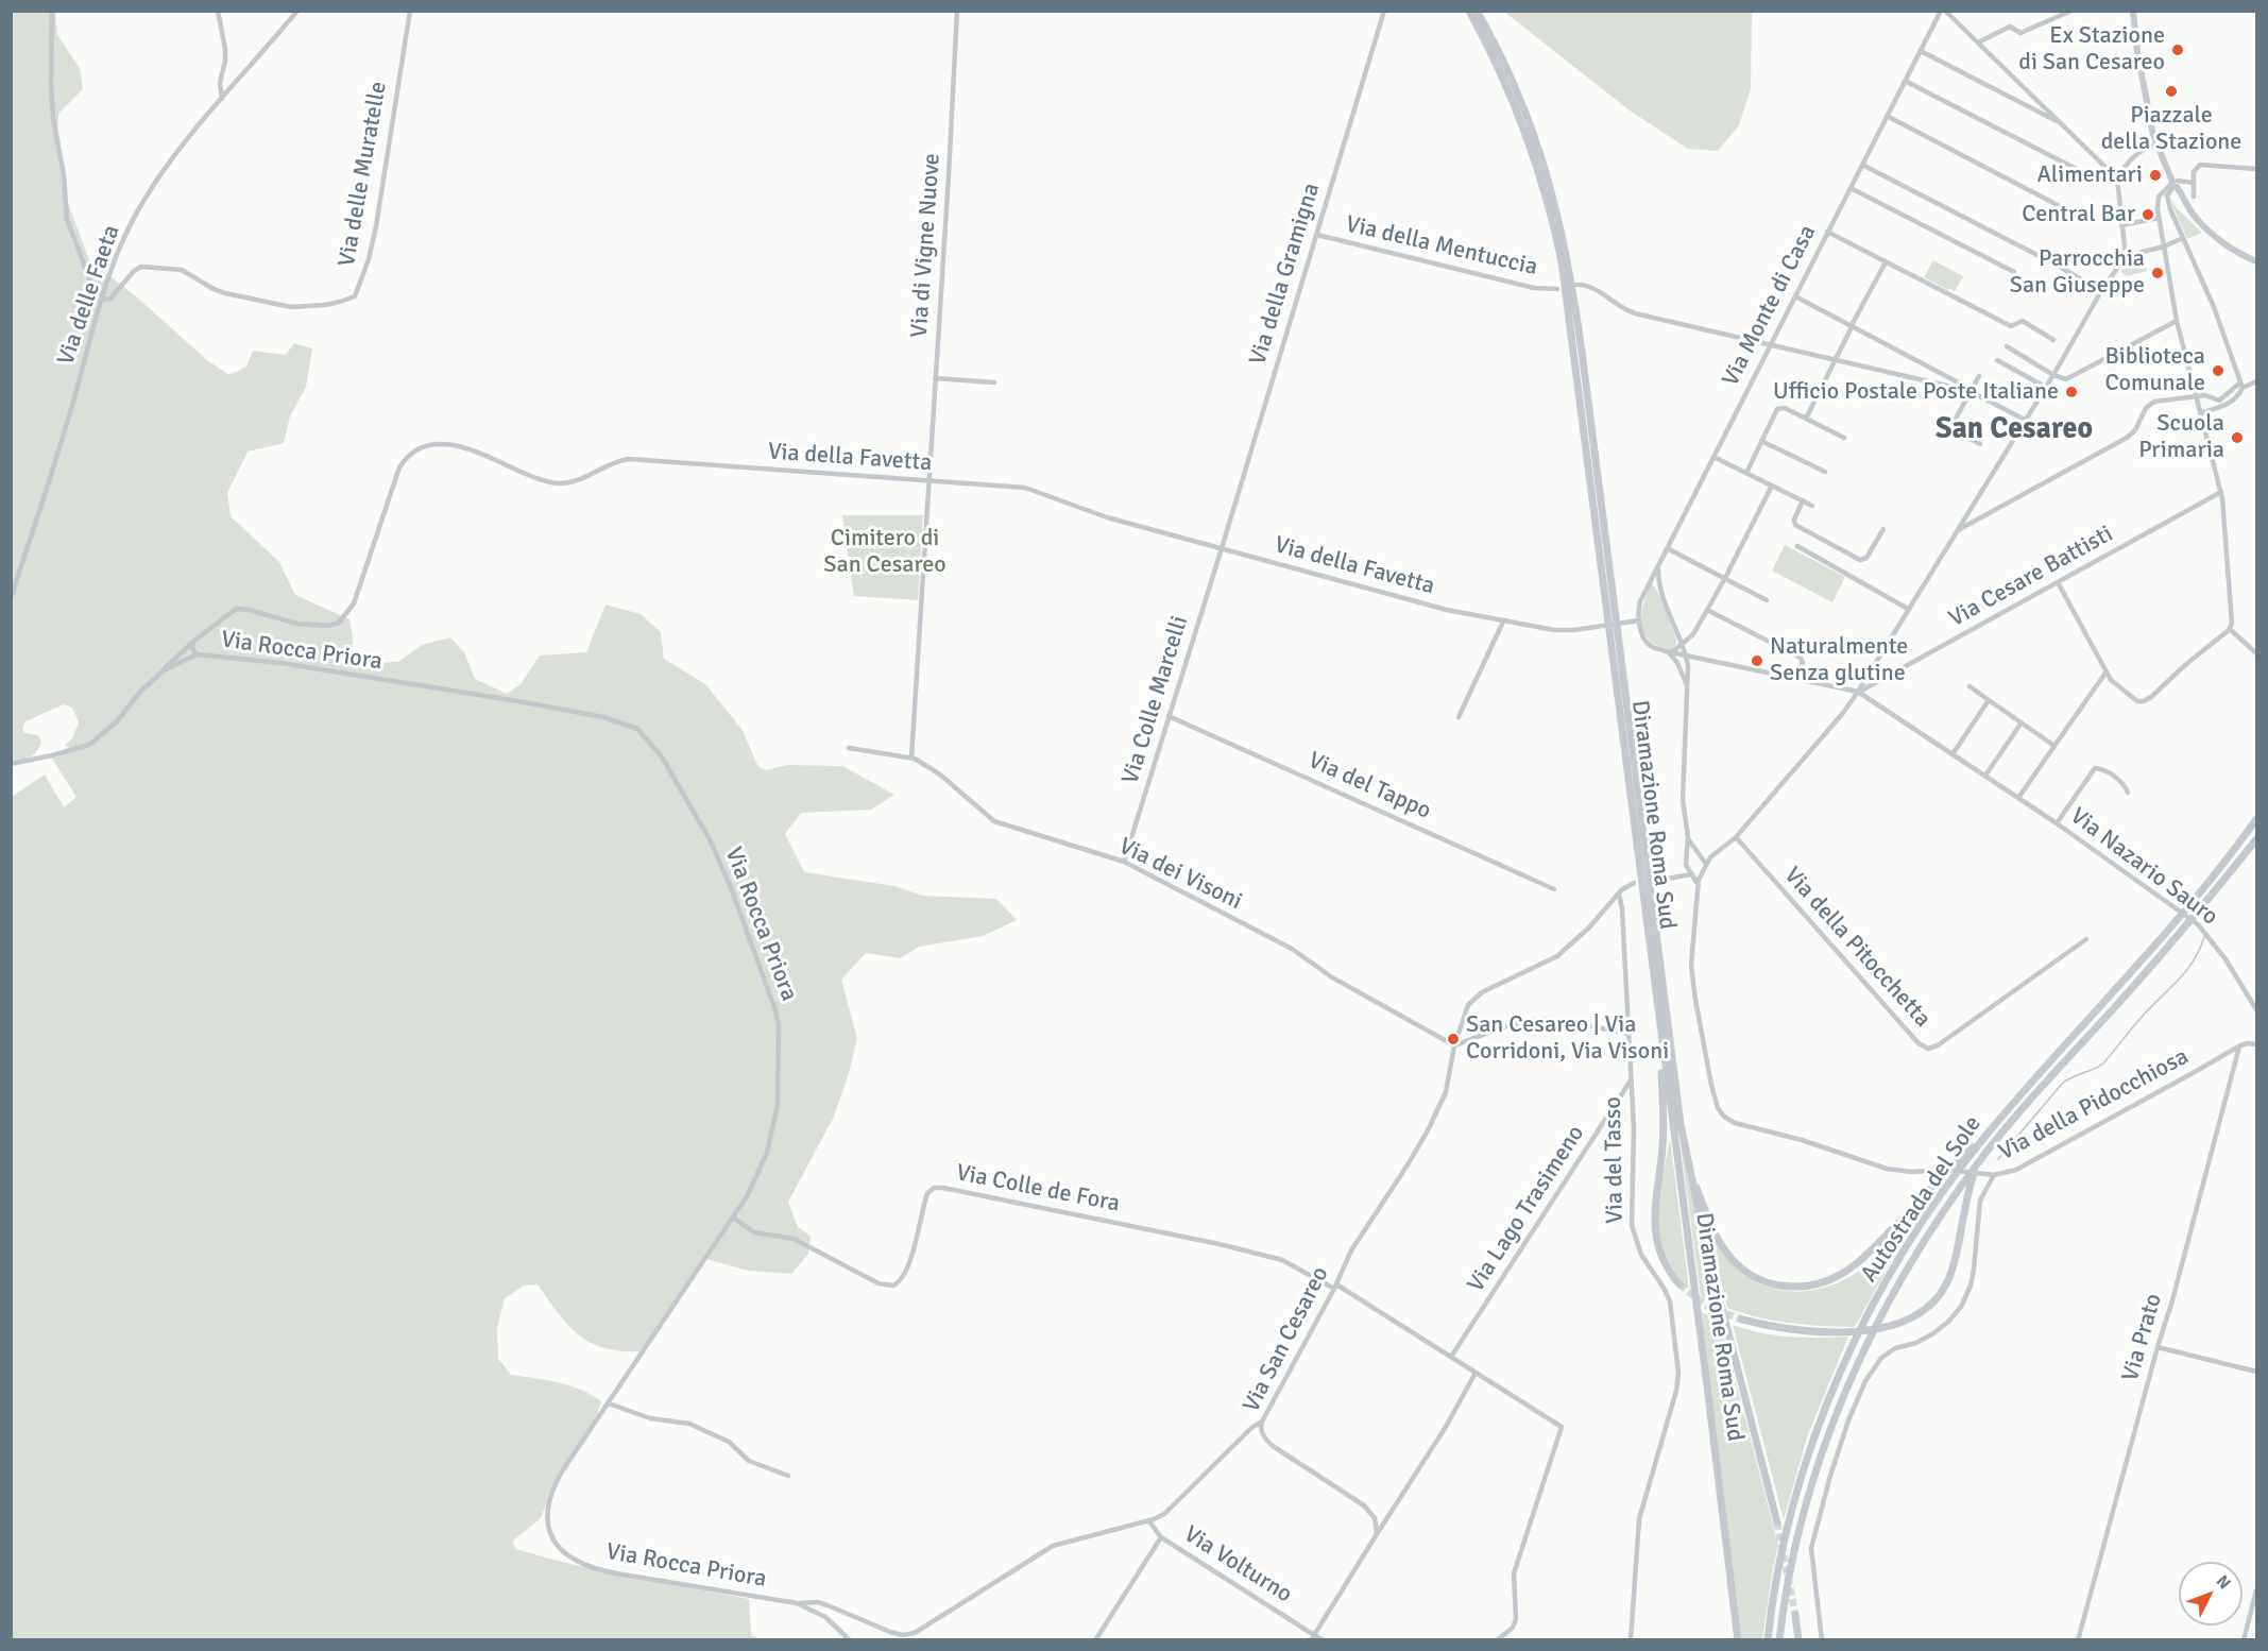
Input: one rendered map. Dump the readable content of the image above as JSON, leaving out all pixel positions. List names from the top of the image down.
{
  "streets": {
    "highway": ["Diramazione Roma Sud", "Autostrada del Sole"],
    "street": [
      "Via delle Muratelle",
      "Via di Vigne Nuove",
      "Via della Mentuccia",
      "Via della Gramigna",
      "Via delle Faeta",
      "Via Monte di Casa",
      "Via della Favetta",
      "Via Cesare Battisti",
      "Via Rocca Priora",
      "Via Colle Marcelli",
      "Via del Tappo",
      "Via Nazario Sauro",
      "Via dei Visoni",
      "Via della Pitocchetta",
      "Via della Pidocchiosa",
      "Via del Tasso",
      "Via Colle de Fora",
      "Via Lago Trasimeno",
      "Via Prato",
      "Via San Cesareo",
      "Via Volturno"
    ]
  },
  "crossings": [
    ["Via delle Muratelle", "Via delle Faeta"],
    ["Via di Vigne Nuove", "Via della Favetta"],
    ["Via di Vigne Nuove", "Via dei Visoni"],
    ["Via della Mentuccia", "Via della Gramigna"],
    ["Via della Gramigna", "Via della Favetta"],
    ["Via della Gramigna", "Via Colle Marcelli"],
    ["Via Monte di Casa", "Via della Favetta"],
    ["Via della Favetta", "Via Colle Marcelli"],
    ["Via Cesare Battisti", "Via Nazario Sauro"],
    ["Via Rocca Priora", "Via Colle de Fora"],
    ["Via Colle Marcelli", "Via del Tappo"],
    ["Via Colle Marcelli", "Via dei Visoni"],
    ["Via dei Visoni", "Via San Cesareo"],
    ["Via della Pidocchiosa", "Via Prato"],
    ["Via del Tasso", "Via Lago Trasimeno"],
    ["Via del Tasso", "Via San Cesareo"],
    ["Via Colle de Fora", "Via San Cesareo"]
  ],
  "districts": ["San Cesareo"],
  "parks": ["Cimitero di San Cesareo"],
  "places": [
    "Ex Stazione di San Cesareo",
    "Piazzale della Stazione",
    "Alimentari",
    "Central Bar",
    "Parrocchia San Giuseppe",
    "Biblioteca Comunale",
    "Ufficio Postale Poste Italiane",
    "Scuola Primaria",
    "Naturalmente Senza glutine",
    "San Cesareo | Via Corridoni, Via Visoni"
  ],
  "north": "top right"
}
